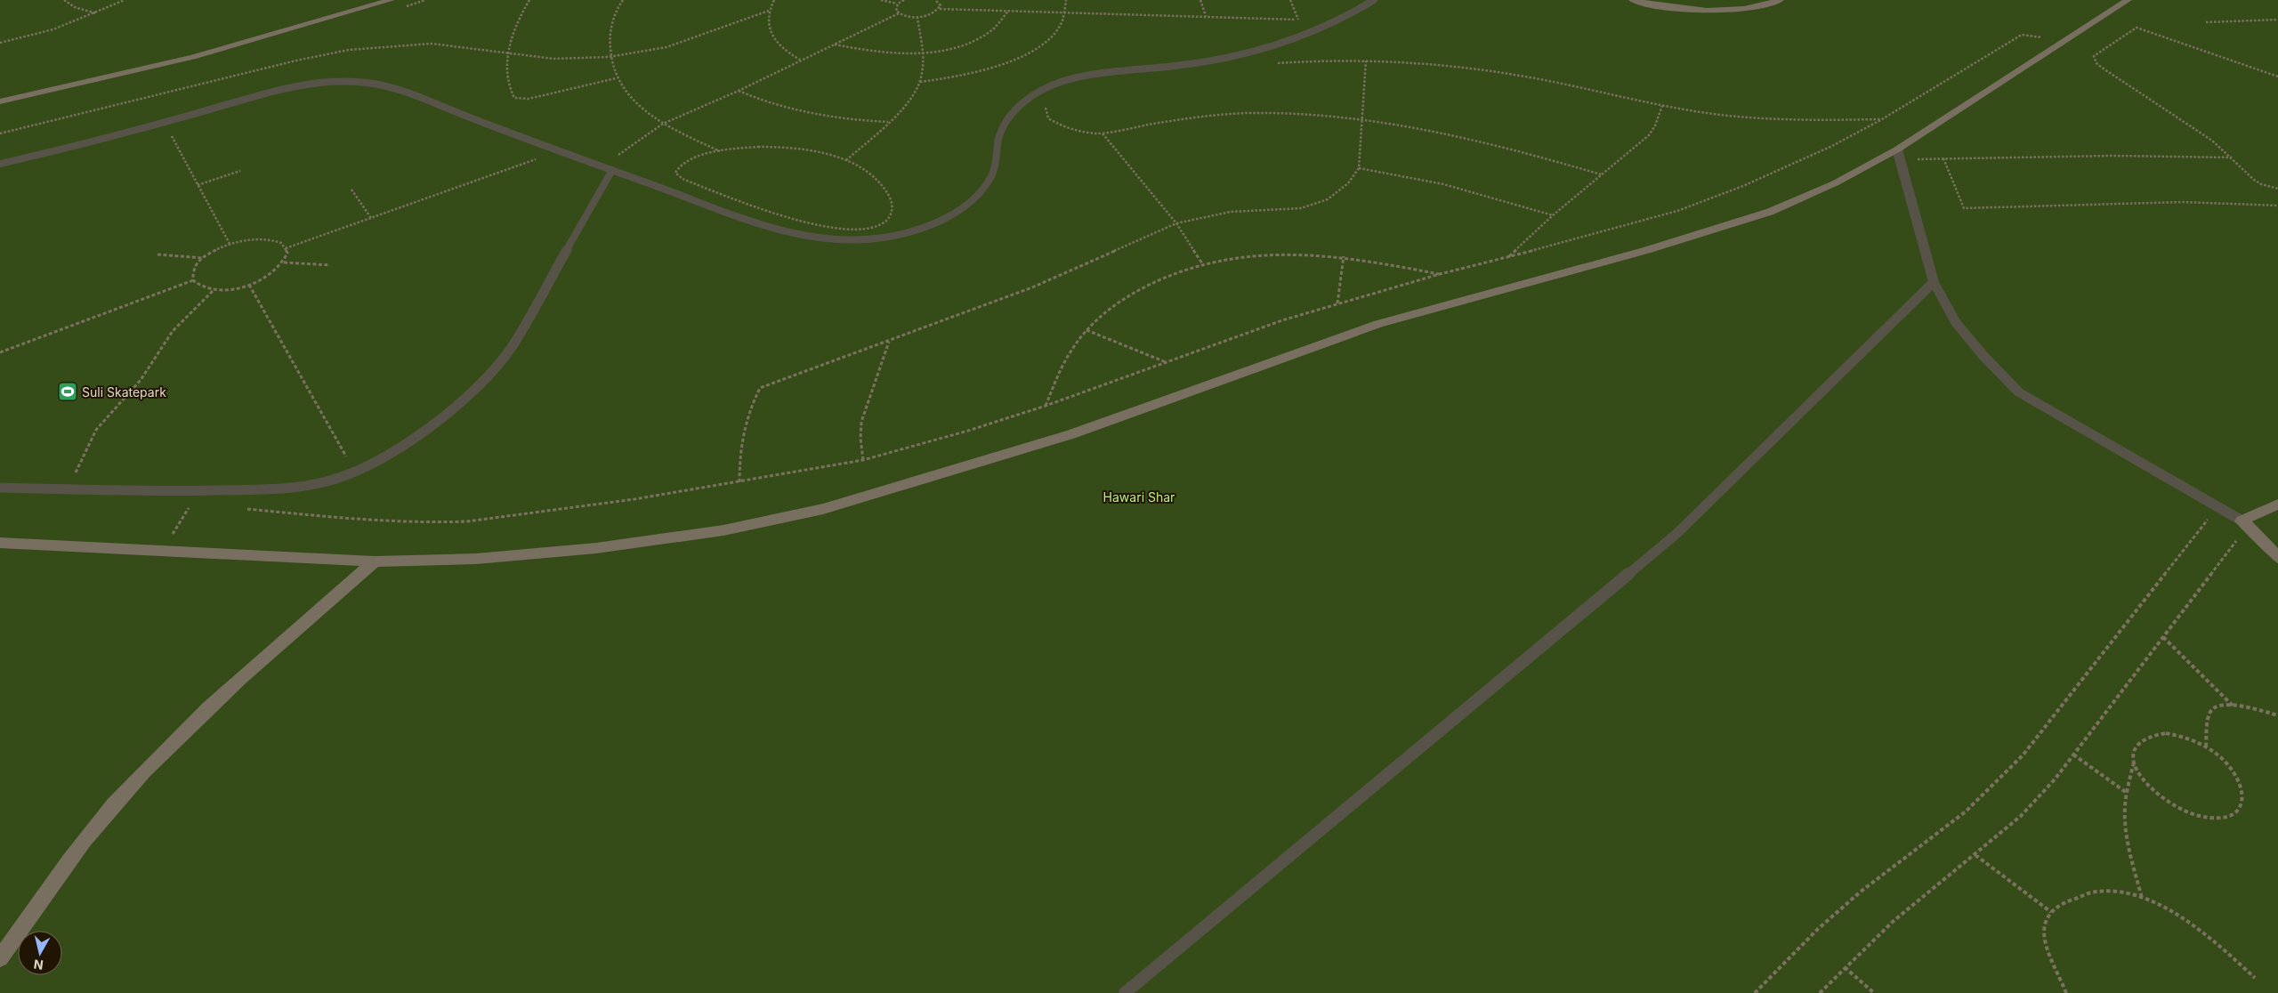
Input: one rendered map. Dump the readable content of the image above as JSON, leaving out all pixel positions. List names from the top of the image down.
{
  "parks": ["Hawari Shar"],
  "places": {
    "sports": ["Suli Skatepark"]
  },
  "north": "bottom"
}
